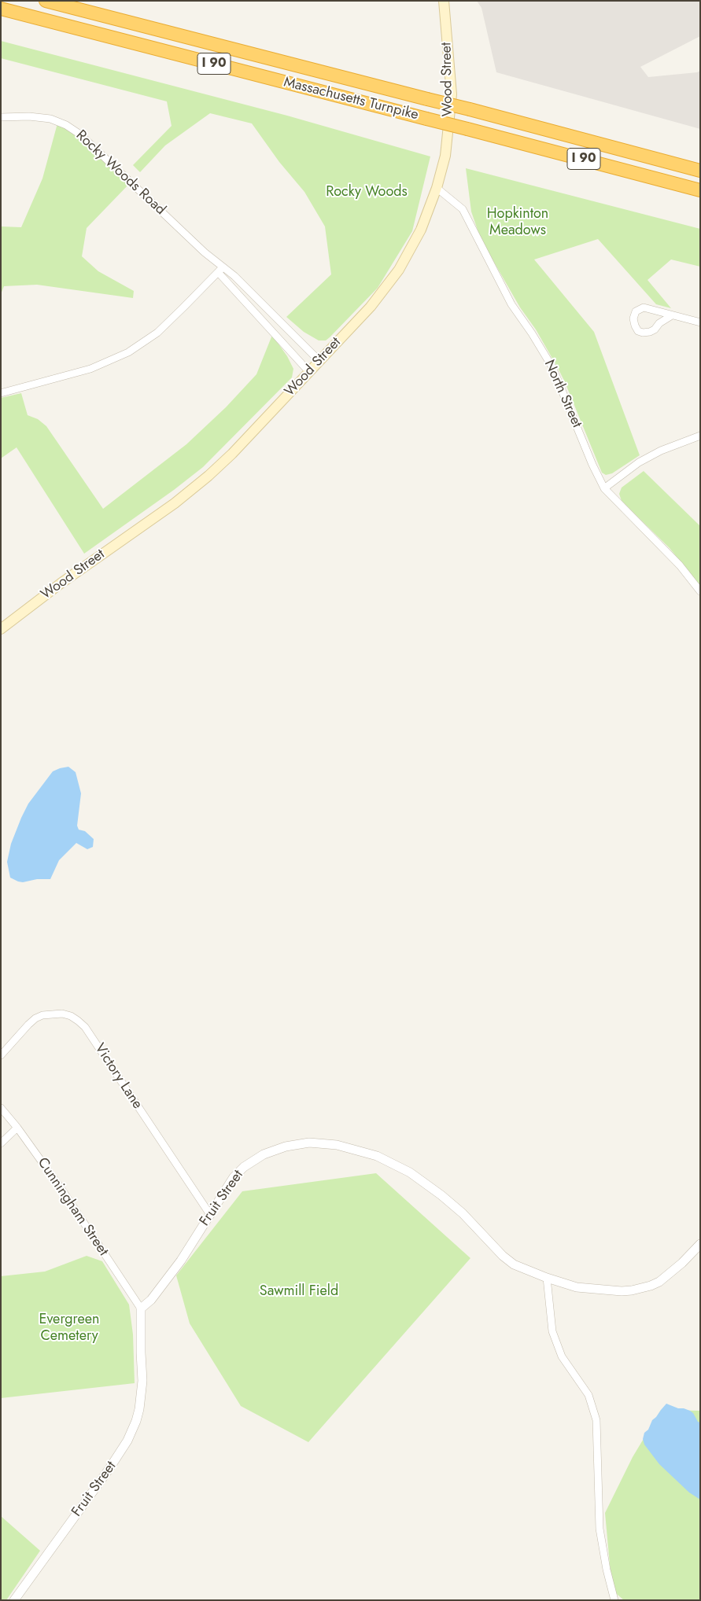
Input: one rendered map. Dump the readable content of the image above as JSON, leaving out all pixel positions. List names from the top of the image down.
{
  "streets": {
    "highway": ["I 90", "Massachusetts Turnpike"],
    "main road": ["Wood Street"],
    "street": [
      "Rocky Woods Road",
      "North Street",
      "Victory Lane",
      "Fruit Street",
      "Cunningham Street"
    ]
  },
  "crossings": [
    ["Wood Street", "Rocky Woods Road"],
    ["Wood Street", "North Street"],
    ["Victory Lane", "Fruit Street"],
    ["Fruit Street", "Cunningham Street"]
  ],
  "parks": [
    "Rocky Woods",
    "Hopkinton Meadows",
    "Sawmill Field",
    "Evergreen Cemetery"
  ]
}
